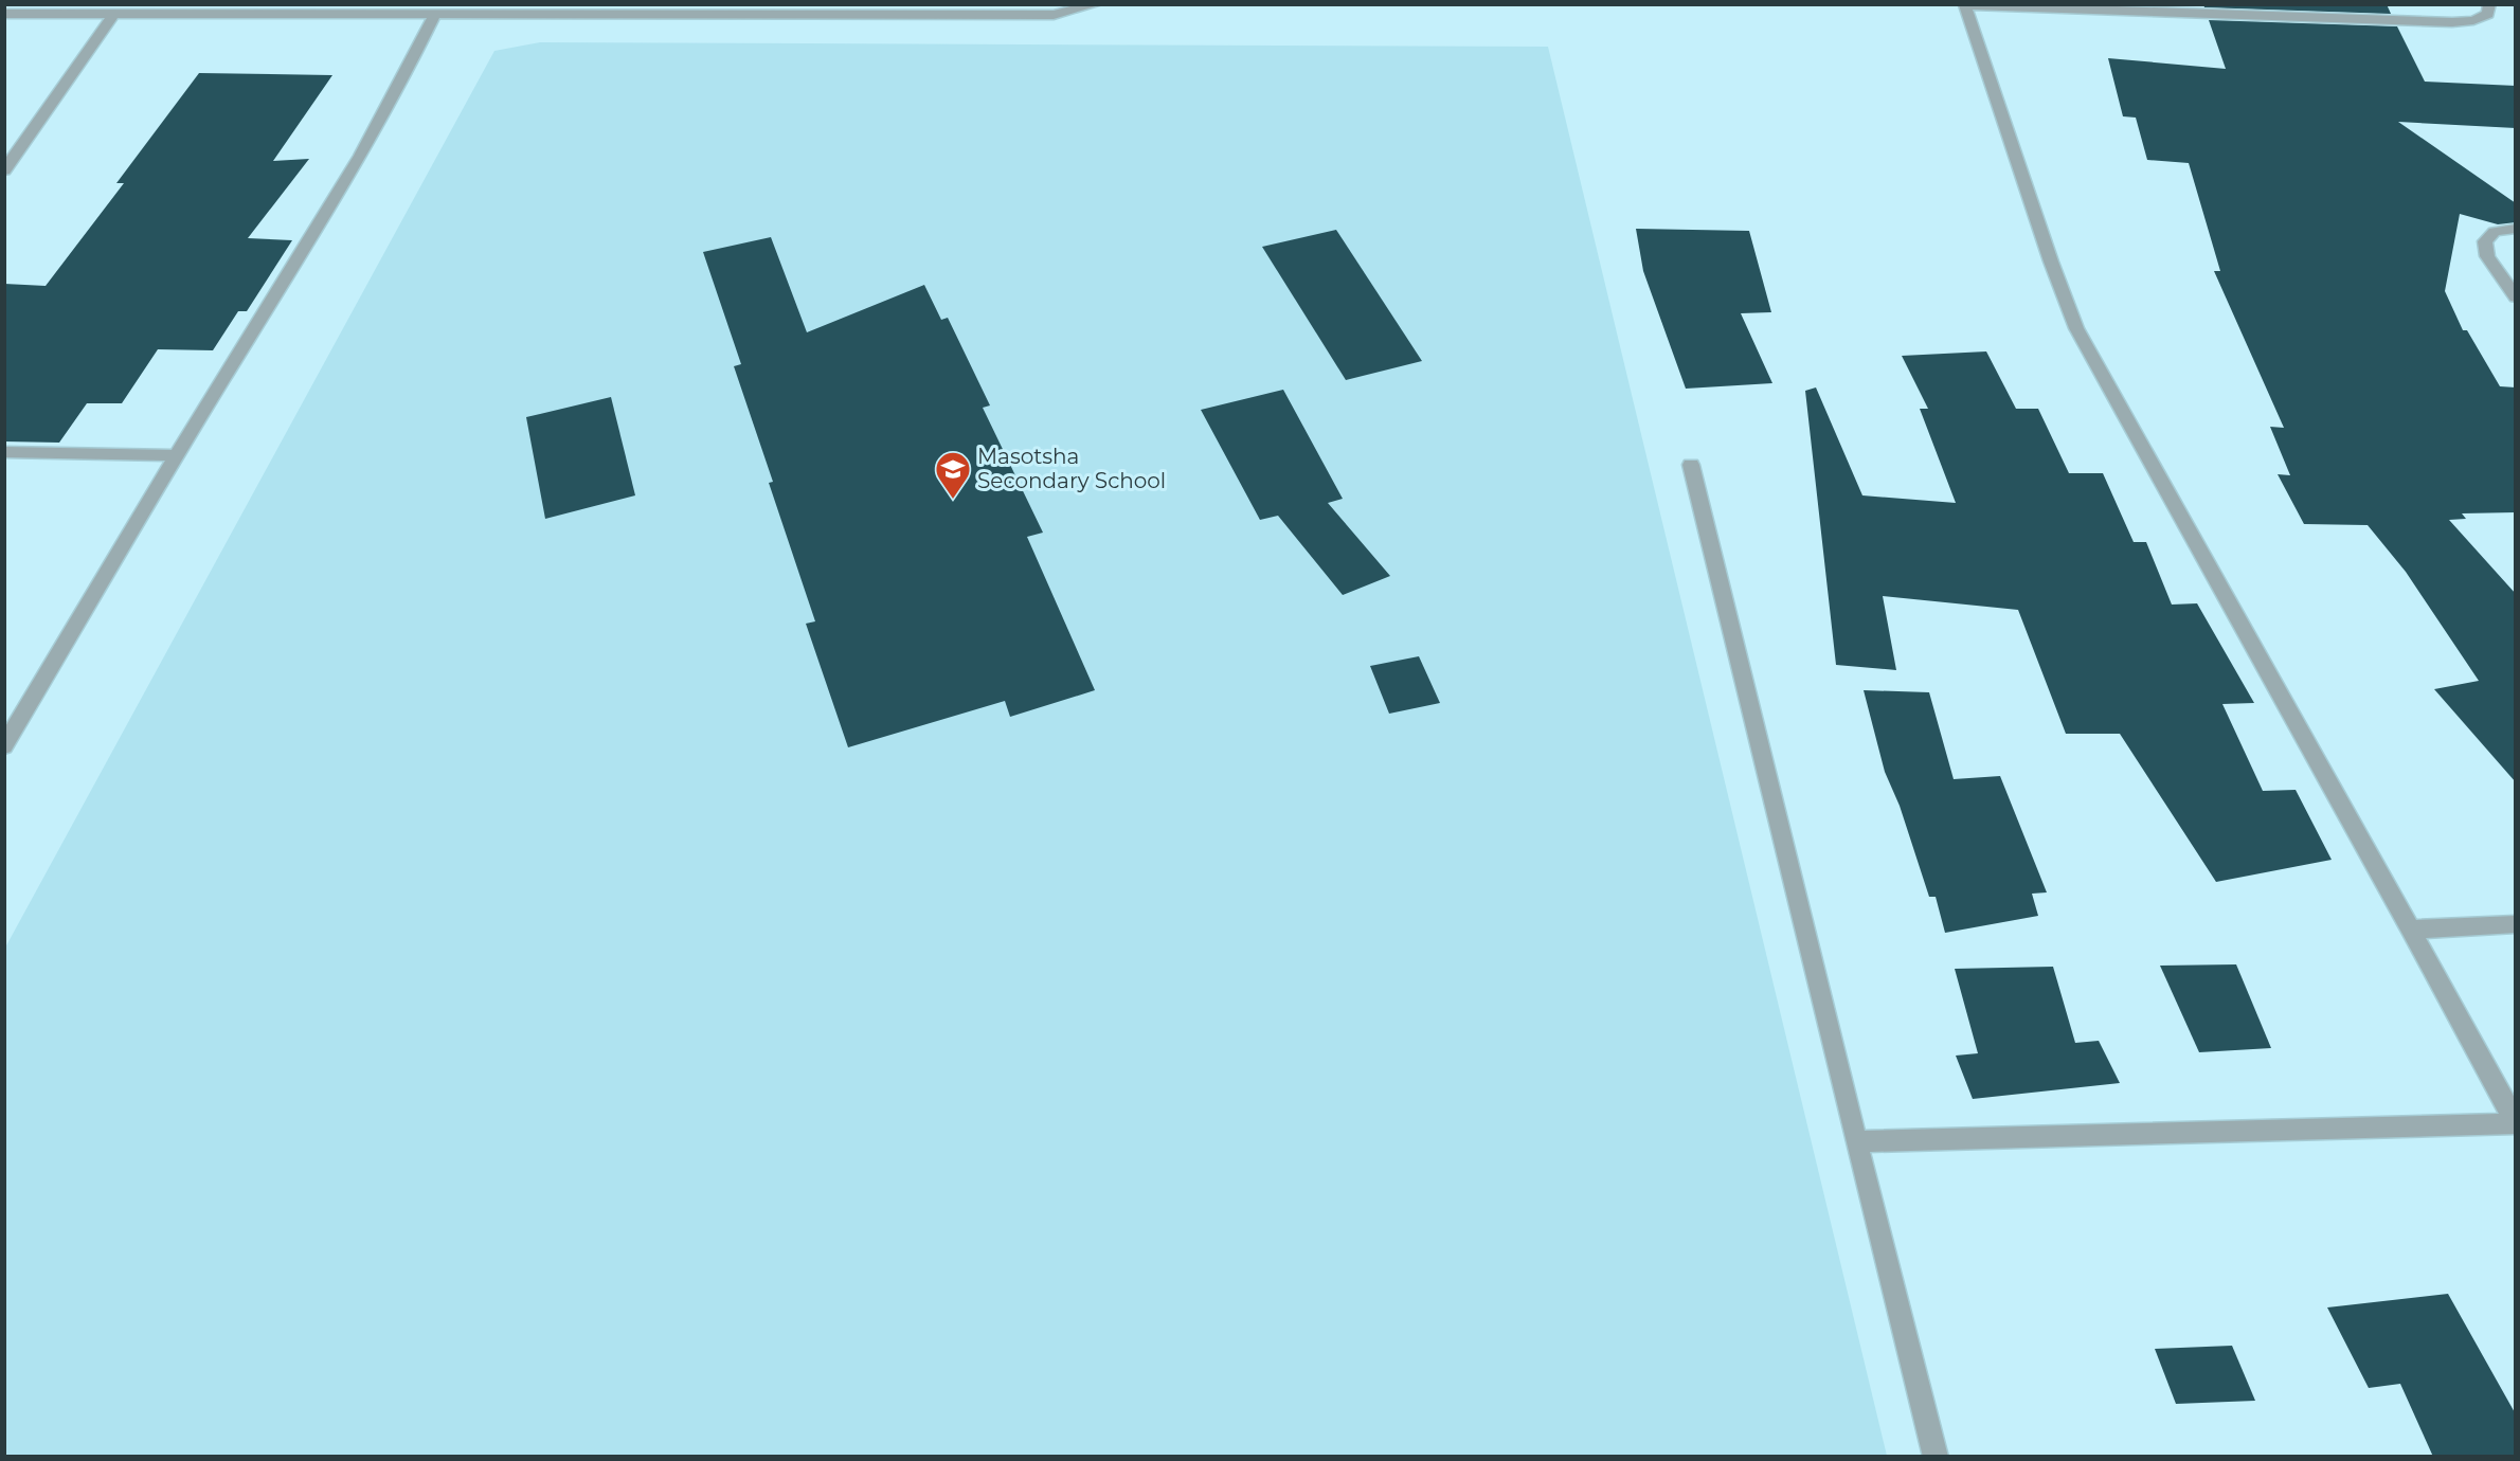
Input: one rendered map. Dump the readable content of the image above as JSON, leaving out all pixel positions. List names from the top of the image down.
{
  "places": {
    "school or university": ["Masotsha Secondary School"]
  }
}
